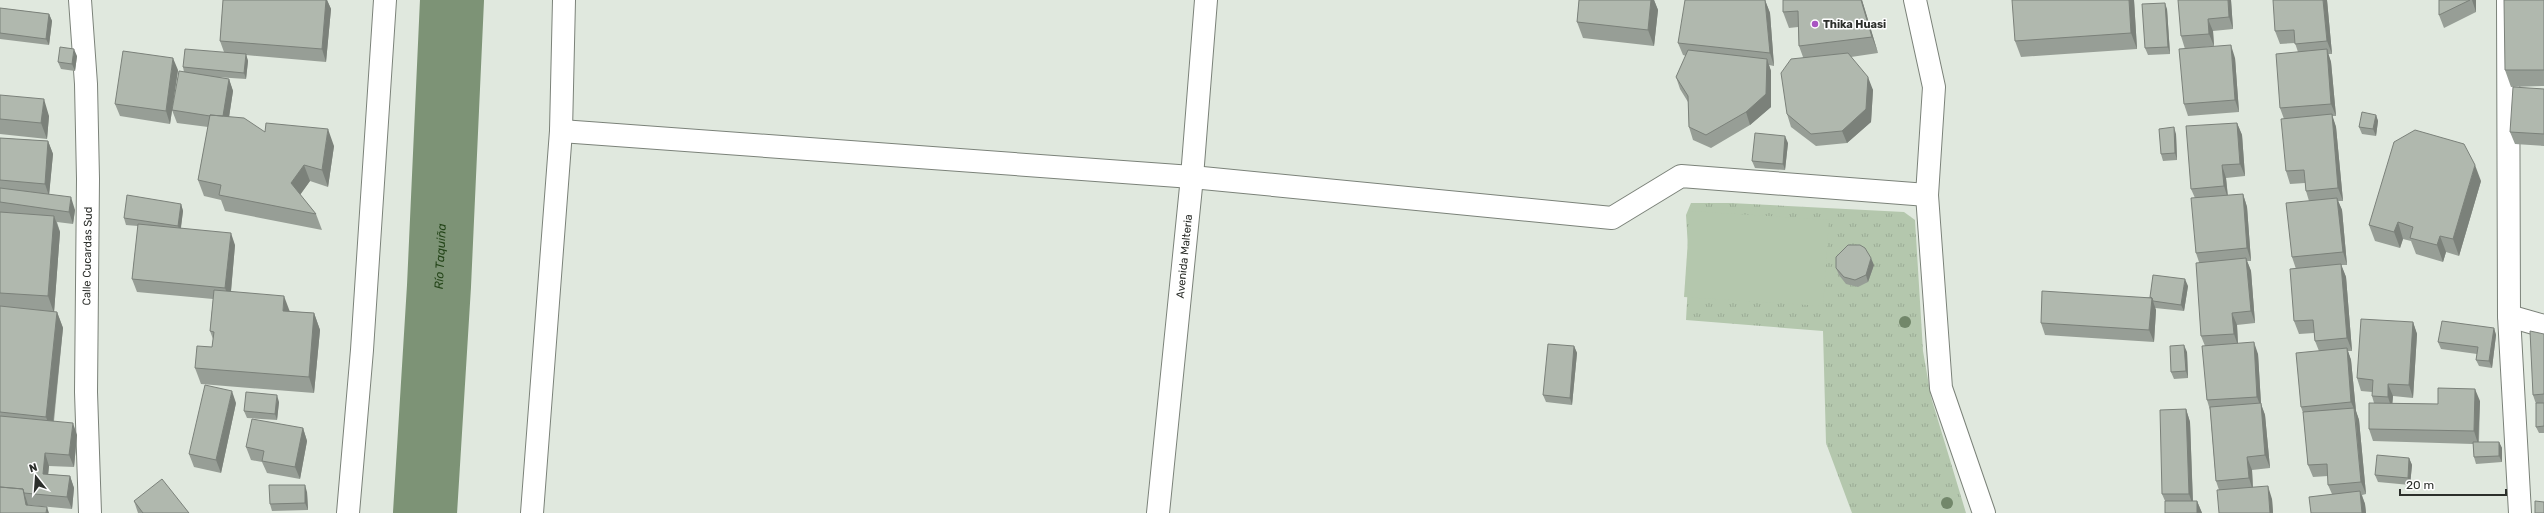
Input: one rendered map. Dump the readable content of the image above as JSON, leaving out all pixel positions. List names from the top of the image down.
{
  "streets": {
    "street": ["Calle Cucardas Sud", "Avenida Malteria"]
  },
  "water": ["Río Taquiña"],
  "places": ["Thika Huasi"],
  "scale_bar": "20 m",
  "north": "top"
}
